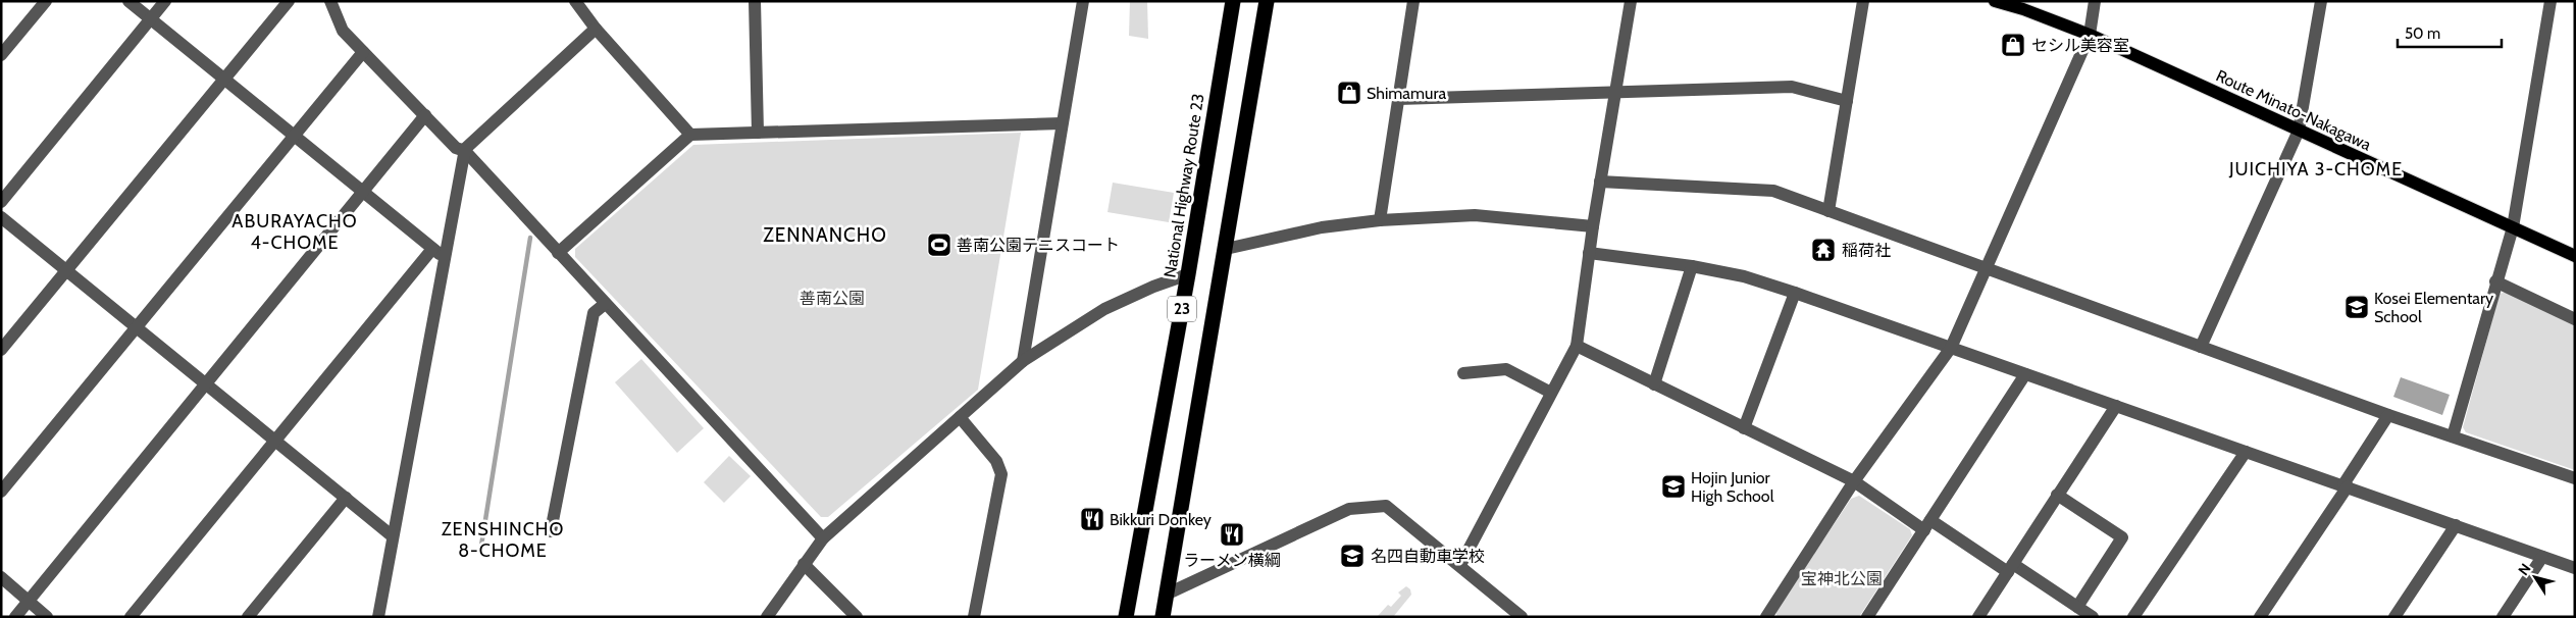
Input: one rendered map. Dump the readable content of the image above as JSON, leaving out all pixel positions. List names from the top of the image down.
{
  "streets": {
    "highway": ["National Highway Route 23", "23"],
    "main road": ["Route Minato-Nakagawa"]
  },
  "districts": [
    "JUICHIYA 3-CHOME",
    "ABURAYACHO 4-CHOME",
    "ZENNANCHO",
    "ZENSHINCHO 8-CHOME"
  ],
  "parks": ["善南公園", "宝神北公園"],
  "places": {
    "shop": ["セシル美容室", "Shimamura"],
    "sports": ["善南公園テニスコート"],
    "temple": ["稲荷社"],
    "school or university": ["Kosei Elementary School", "Hojin Junior High School", "名四自動車学校"],
    "restaurant": ["Bikkuri Donkey", "ラーメン横綱"]
  },
  "scale_bar": "50 m",
  "north": "top left"
}
